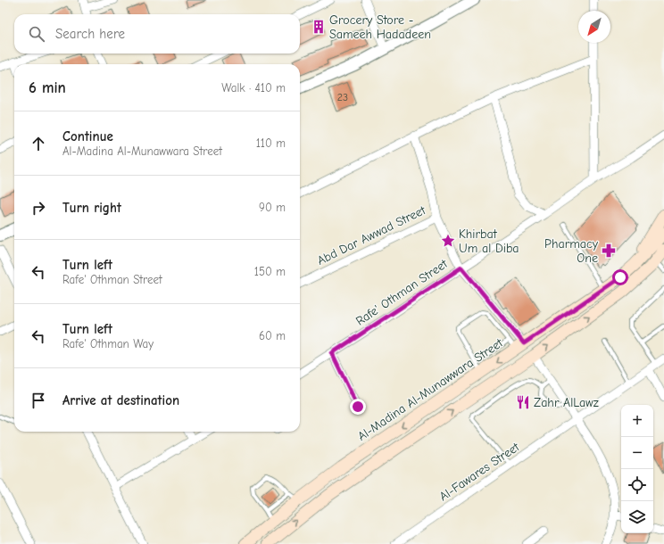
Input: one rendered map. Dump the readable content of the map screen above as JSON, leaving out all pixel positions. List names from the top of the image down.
{
  "streets": {
    "main road": ["Al-Madina Al-Munawwara Street"],
    "street": ["Abd Dar Awwad Street", "Rafe' Othman Street", "Al-Fawares Street"]
  },
  "places": {
    "building": ["Grocery Store - Sameeh Hadadeen"],
    "place": ["Khirbat Um al Diba"],
    "pharmacy": ["Pharmacy One"],
    "restaurant": ["Zahr AlLawz"]
  },
  "house_numbers": ["23"],
  "north": "bottom left",
  "page": {
    "search": "Search here",
    "heading": ["6 min", "Walk · 410 m"],
    "list": [
      ["Continue", "Al-Madina Al-Munawwara Street", "110 m"],
      ["Turn right", "90 m"],
      ["Turn left", "Rafe' Othman Street", "150 m"],
      ["Turn left", "Rafe' Othman Way", "60 m"],
      "Arrive at destination"
    ],
    "map_buttons": ["+", "−"]
  }
}
